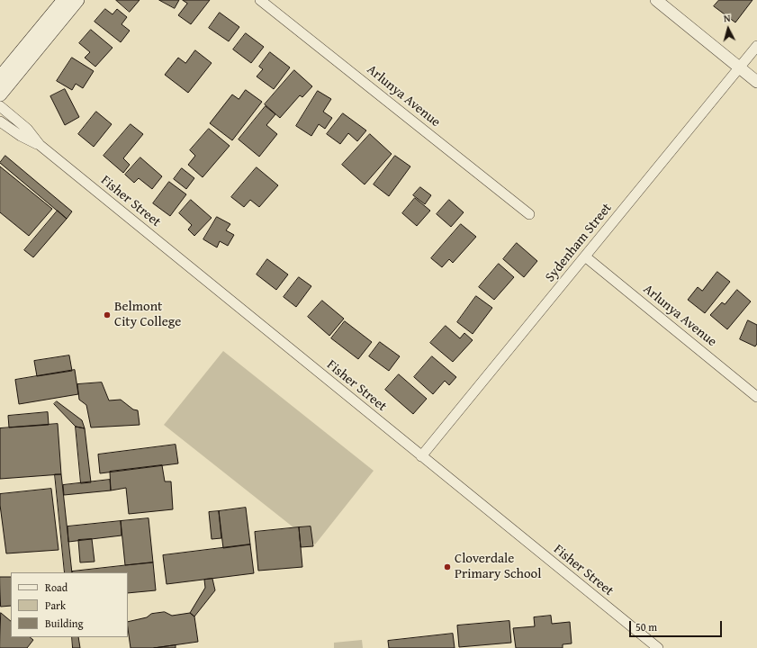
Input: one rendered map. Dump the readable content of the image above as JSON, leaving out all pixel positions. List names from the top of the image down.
{
  "streets": {
    "street": ["Arlunya Avenue", "Fisher Street", "Sydenham Street"]
  },
  "crossings": [
    ["Arlunya Avenue", "Sydenham Street"],
    ["Fisher Street", "Sydenham Street"]
  ],
  "places": ["Belmont City College", "Cloverdale Primary School"],
  "legend": ["Road", "Park", "Building"],
  "scale_bar": "50 m",
  "north": "top"
}
